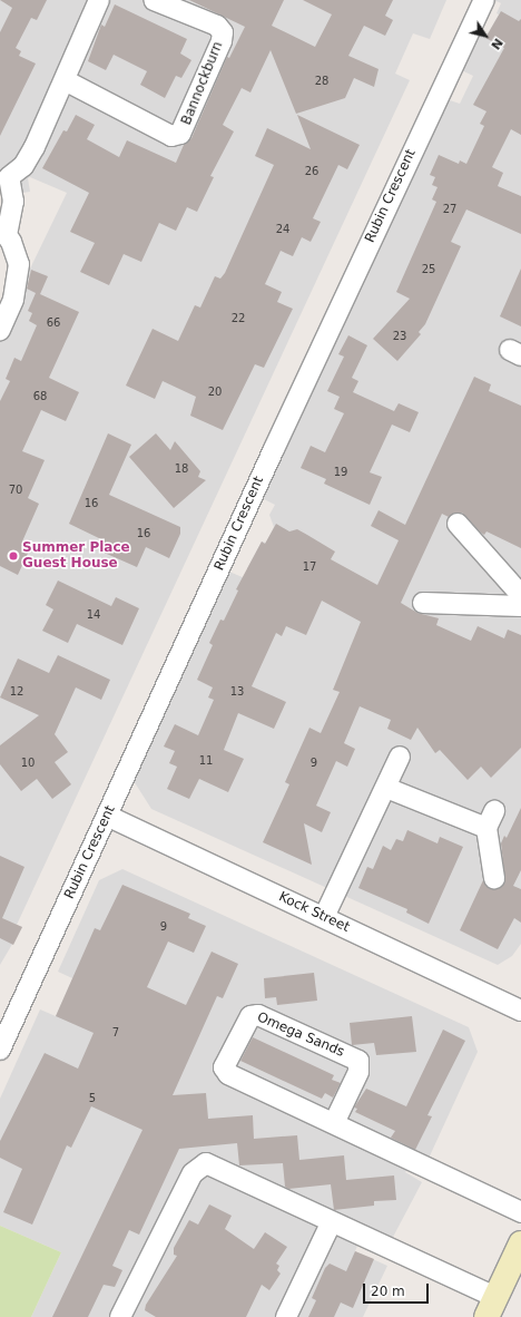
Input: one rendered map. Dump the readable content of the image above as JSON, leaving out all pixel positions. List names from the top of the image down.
{
  "streets": {
    "street": [
      "Bannockburn",
      "Rubin Crescent",
      "Kock Street",
      "Omega Sands"
    ]
  },
  "crossings": [
    ["Rubin Crescent", "Kock Street"]
  ],
  "places": ["Summer Place Guest House"],
  "house_numbers": [
    "28",
    "26",
    "27",
    "24",
    "25",
    "22",
    "66",
    "23",
    "20",
    "68",
    "18",
    "19",
    "70",
    "16",
    "16",
    "17",
    "14",
    "12",
    "13",
    "11",
    "10",
    "9",
    "9",
    "7",
    "5"
  ],
  "scale_bar": "20 m",
  "north": "bottom right"
}
